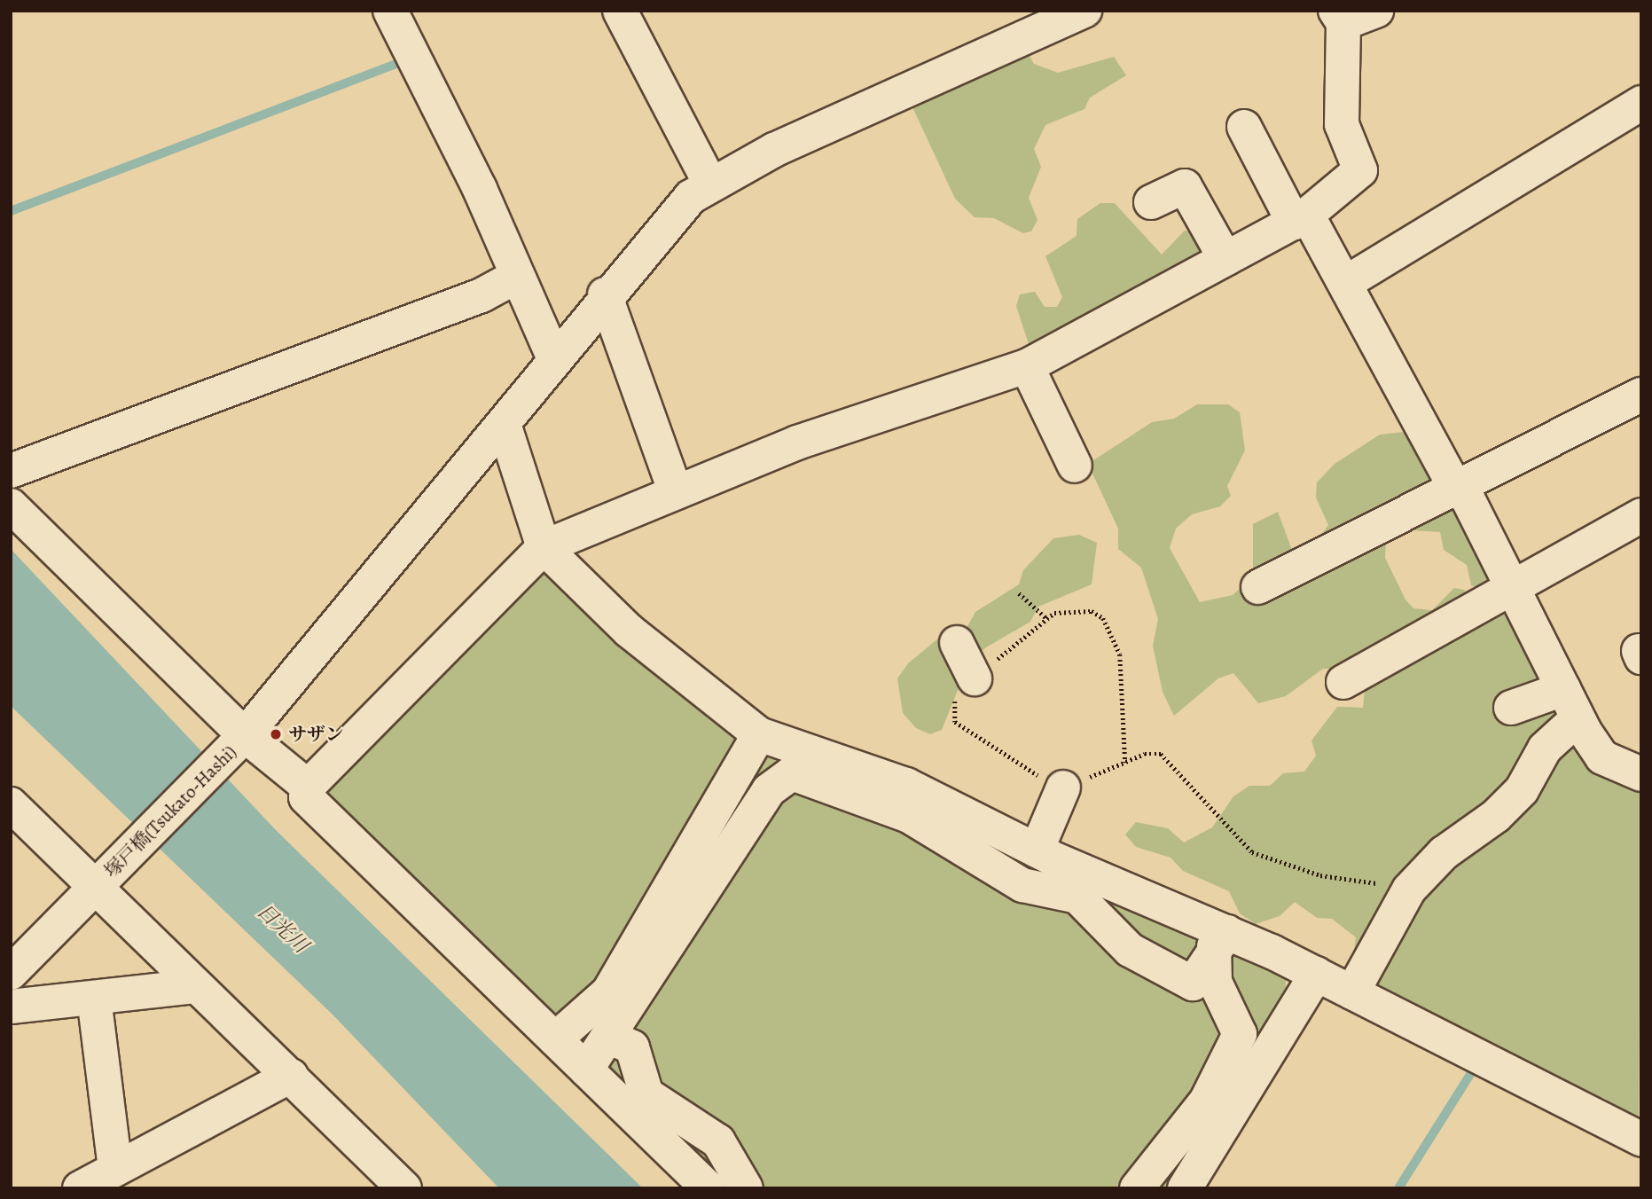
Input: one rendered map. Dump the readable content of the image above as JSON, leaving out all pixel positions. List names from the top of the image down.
{
  "streets": {
    "street": ["塚戸橋(Tsukato-Hashi)"]
  },
  "water": ["日光川"],
  "places": ["サザン"]
}
